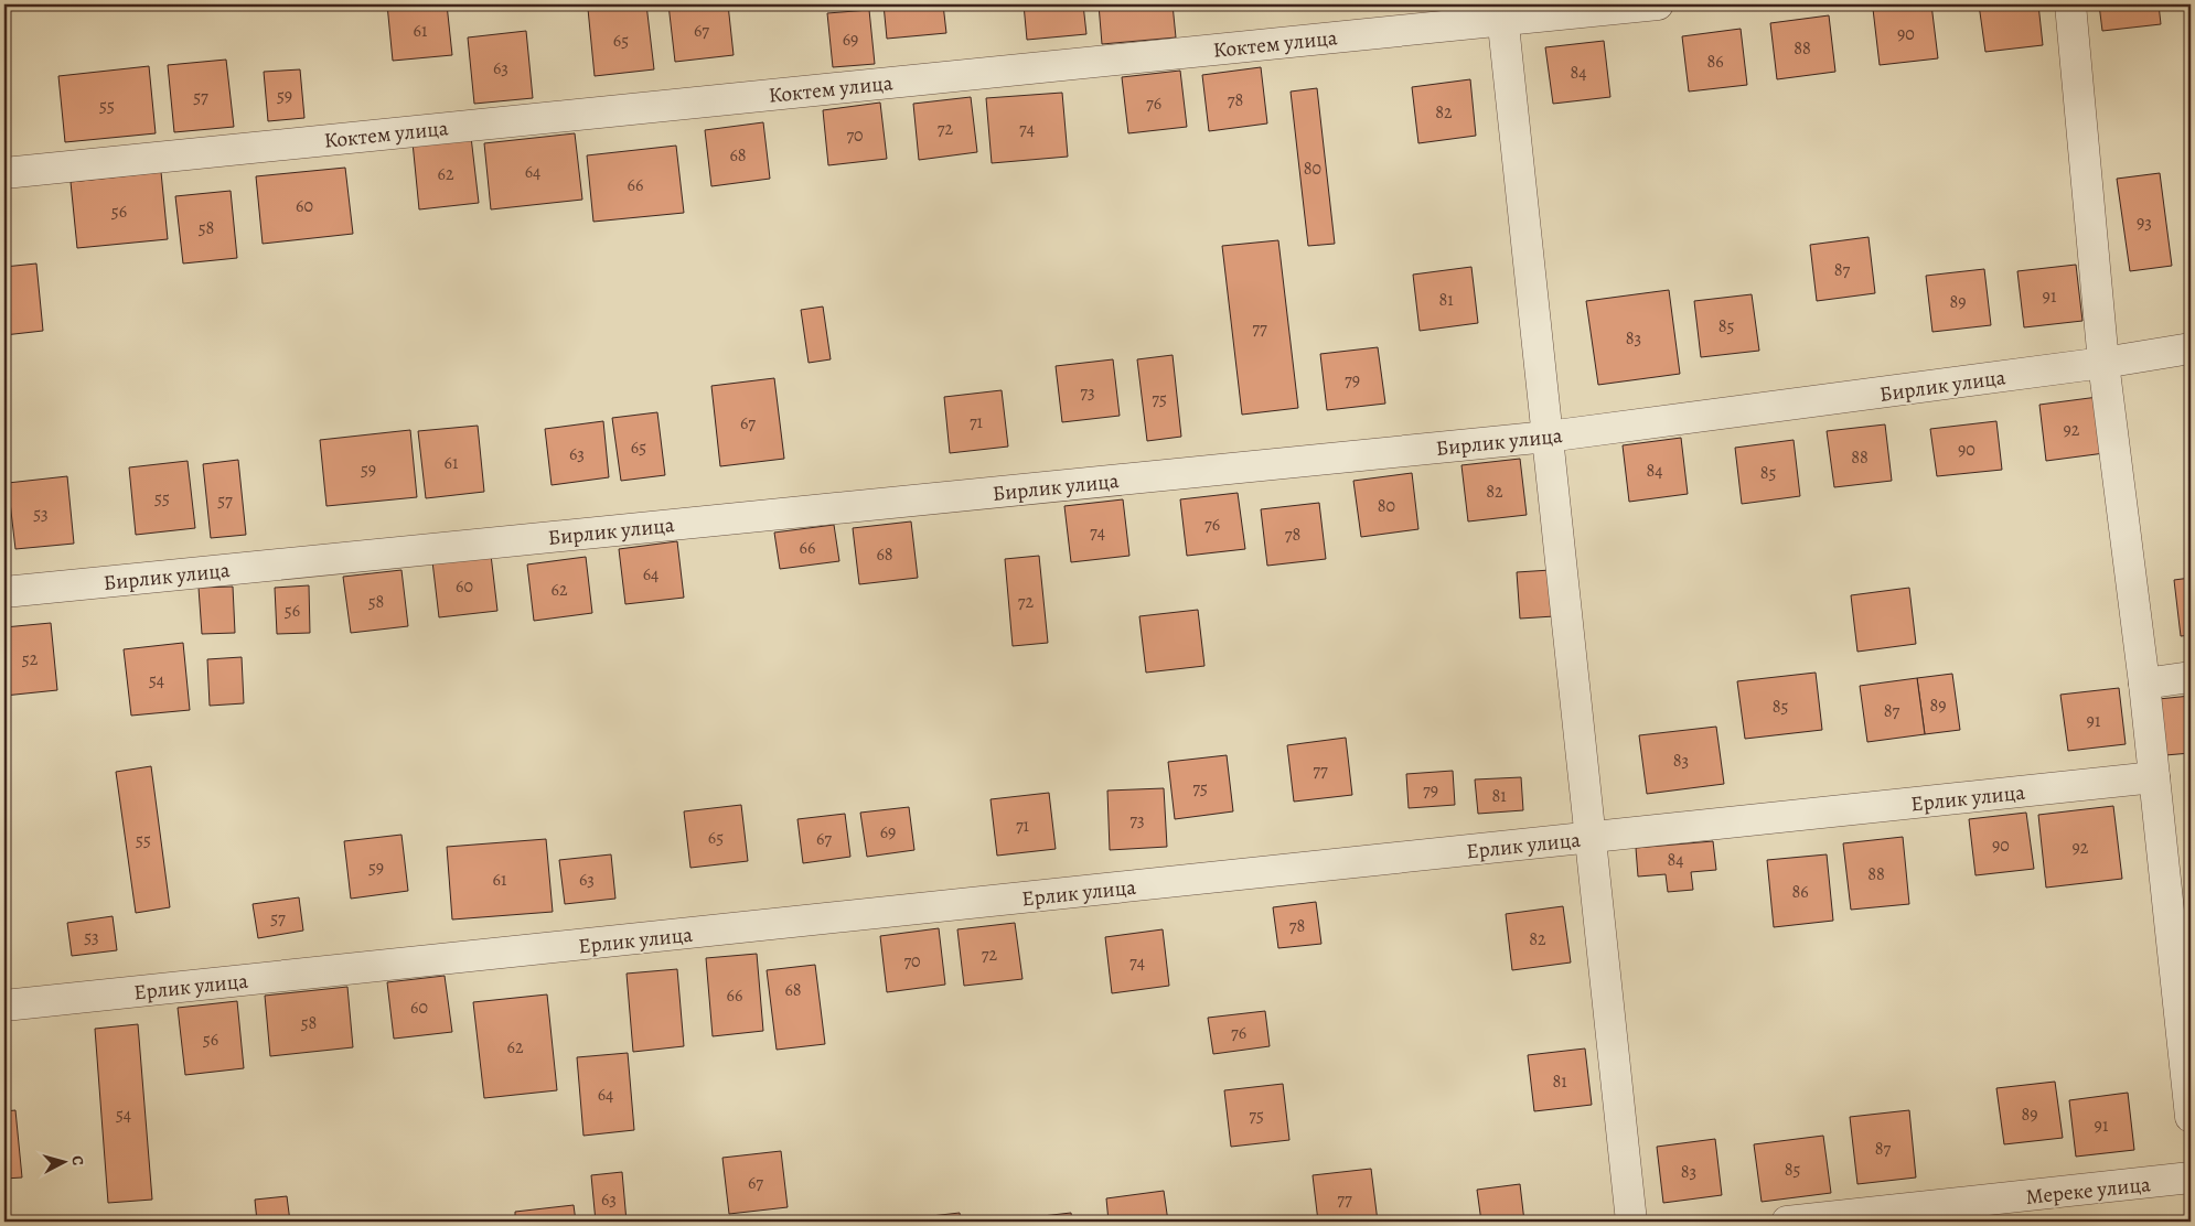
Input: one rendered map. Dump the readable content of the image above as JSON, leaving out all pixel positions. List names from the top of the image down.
{
  "streets": {
    "street": [
      "Коктем улица",
      "Бирлик улица",
      "Ерлик улица",
      "Мереке улица"
    ]
  },
  "house_numbers": [
    "61",
    "67",
    "90",
    "69",
    "65",
    "88",
    "86",
    "63",
    "84",
    "59",
    "57",
    "78",
    "76",
    "55",
    "82",
    "72",
    "74",
    "70",
    "68",
    "80",
    "64",
    "62",
    "66",
    "60",
    "56",
    "93",
    "58",
    "87",
    "91",
    "81",
    "89",
    "85",
    "77",
    "83",
    "79",
    "73",
    "75",
    "71",
    "67",
    "92",
    "65",
    "90",
    "63",
    "88",
    "61",
    "59",
    "84",
    "85",
    "82",
    "55",
    "57",
    "80",
    "53",
    "76",
    "74",
    "78",
    "66",
    "68",
    "64",
    "60",
    "62",
    "58",
    "72",
    "56",
    "52",
    "54",
    "89",
    "85",
    "87",
    "91",
    "83",
    "77",
    "75",
    "79",
    "81",
    "73",
    "71",
    "69",
    "65",
    "67",
    "55",
    "90",
    "92",
    "84",
    "59",
    "88",
    "61",
    "63",
    "86",
    "57",
    "78",
    "53",
    "82",
    "72",
    "70",
    "74",
    "68",
    "66",
    "60",
    "58",
    "76",
    "56",
    "62",
    "81",
    "64",
    "54",
    "89",
    "75",
    "91",
    "87",
    "85",
    "83",
    "67",
    "63",
    "77"
  ],
  "north": "right"
}
